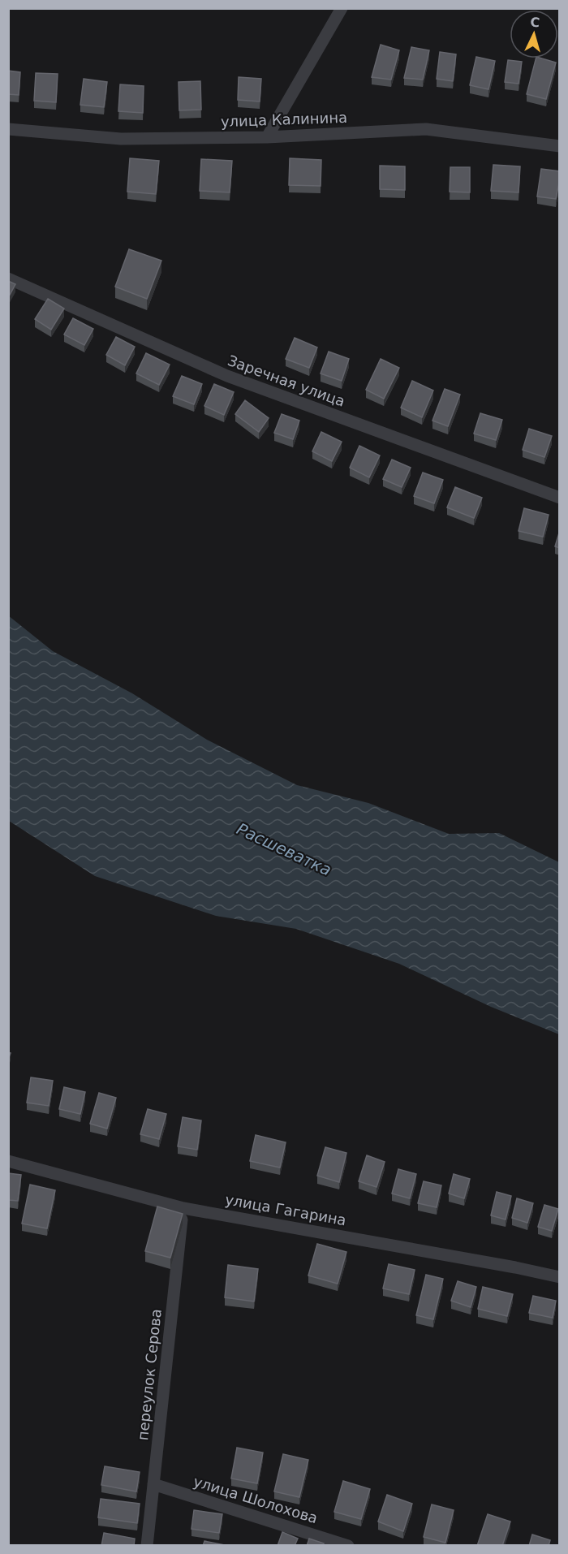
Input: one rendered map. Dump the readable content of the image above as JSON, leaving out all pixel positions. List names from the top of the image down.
{
  "streets": {
    "street": [
      "улица Калинина",
      "Заречная улица",
      "улица Гагарина",
      "переулок Серова",
      "улица Шолохова"
    ]
  },
  "crossings": [
    ["улица Гагарина", "переулок Серова"],
    ["переулок Серова", "улица Шолохова"]
  ],
  "water": ["Расшеватка"],
  "north": "top"
}
